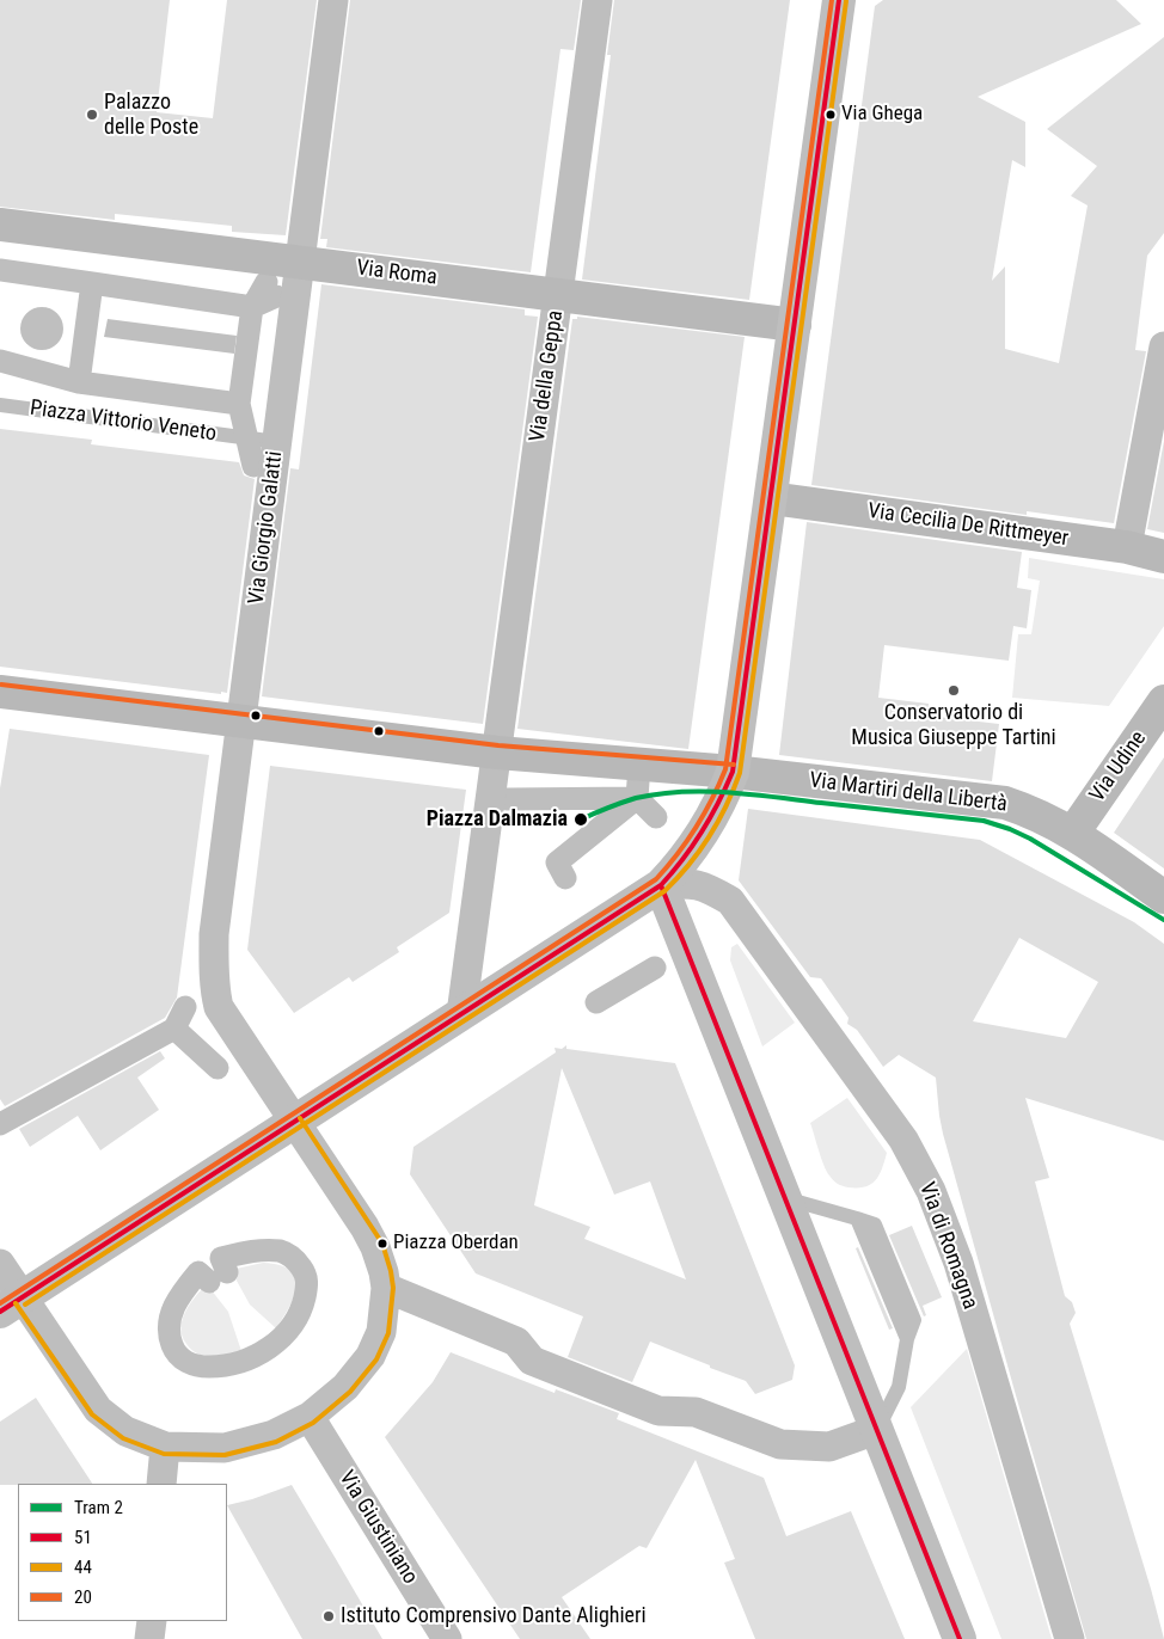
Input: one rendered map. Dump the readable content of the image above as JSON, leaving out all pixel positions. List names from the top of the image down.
{
  "streets": {
    "main road": [
      "Via Roma",
      "Via Cecilia De Rittmeyer",
      "Via Udine",
      "Via Martiri della Libertà"
    ],
    "street": [
      "Via della Geppa",
      "Piazza Vittorio Veneto",
      "Via Giorgio Galatti",
      "Via di Romagna",
      "Via Giustiniano"
    ]
  },
  "crossings": [
    ["Via Roma", "Via della Geppa"],
    ["Via Roma", "Via Giorgio Galatti"],
    ["Piazza Vittorio Veneto", "Via Giorgio Galatti"],
    ["Via Giorgio Galatti", "Via Giustiniano"],
    ["Via Udine", "Via Martiri della Libertà"]
  ],
  "places": [
    "Palazzo delle Poste",
    "Via Ghega",
    "Conservatorio di Musica Giuseppe Tartini",
    "Piazza Dalmazia",
    "Piazza Oberdan",
    "Istituto Comprensivo Dante Alighieri"
  ],
  "lines": [
    "transit line 51",
    "transit line 20",
    "transit line 44",
    "tram line 2"
  ],
  "legend": [
    "Tram 2",
    "51",
    "44",
    "20"
  ]
}
